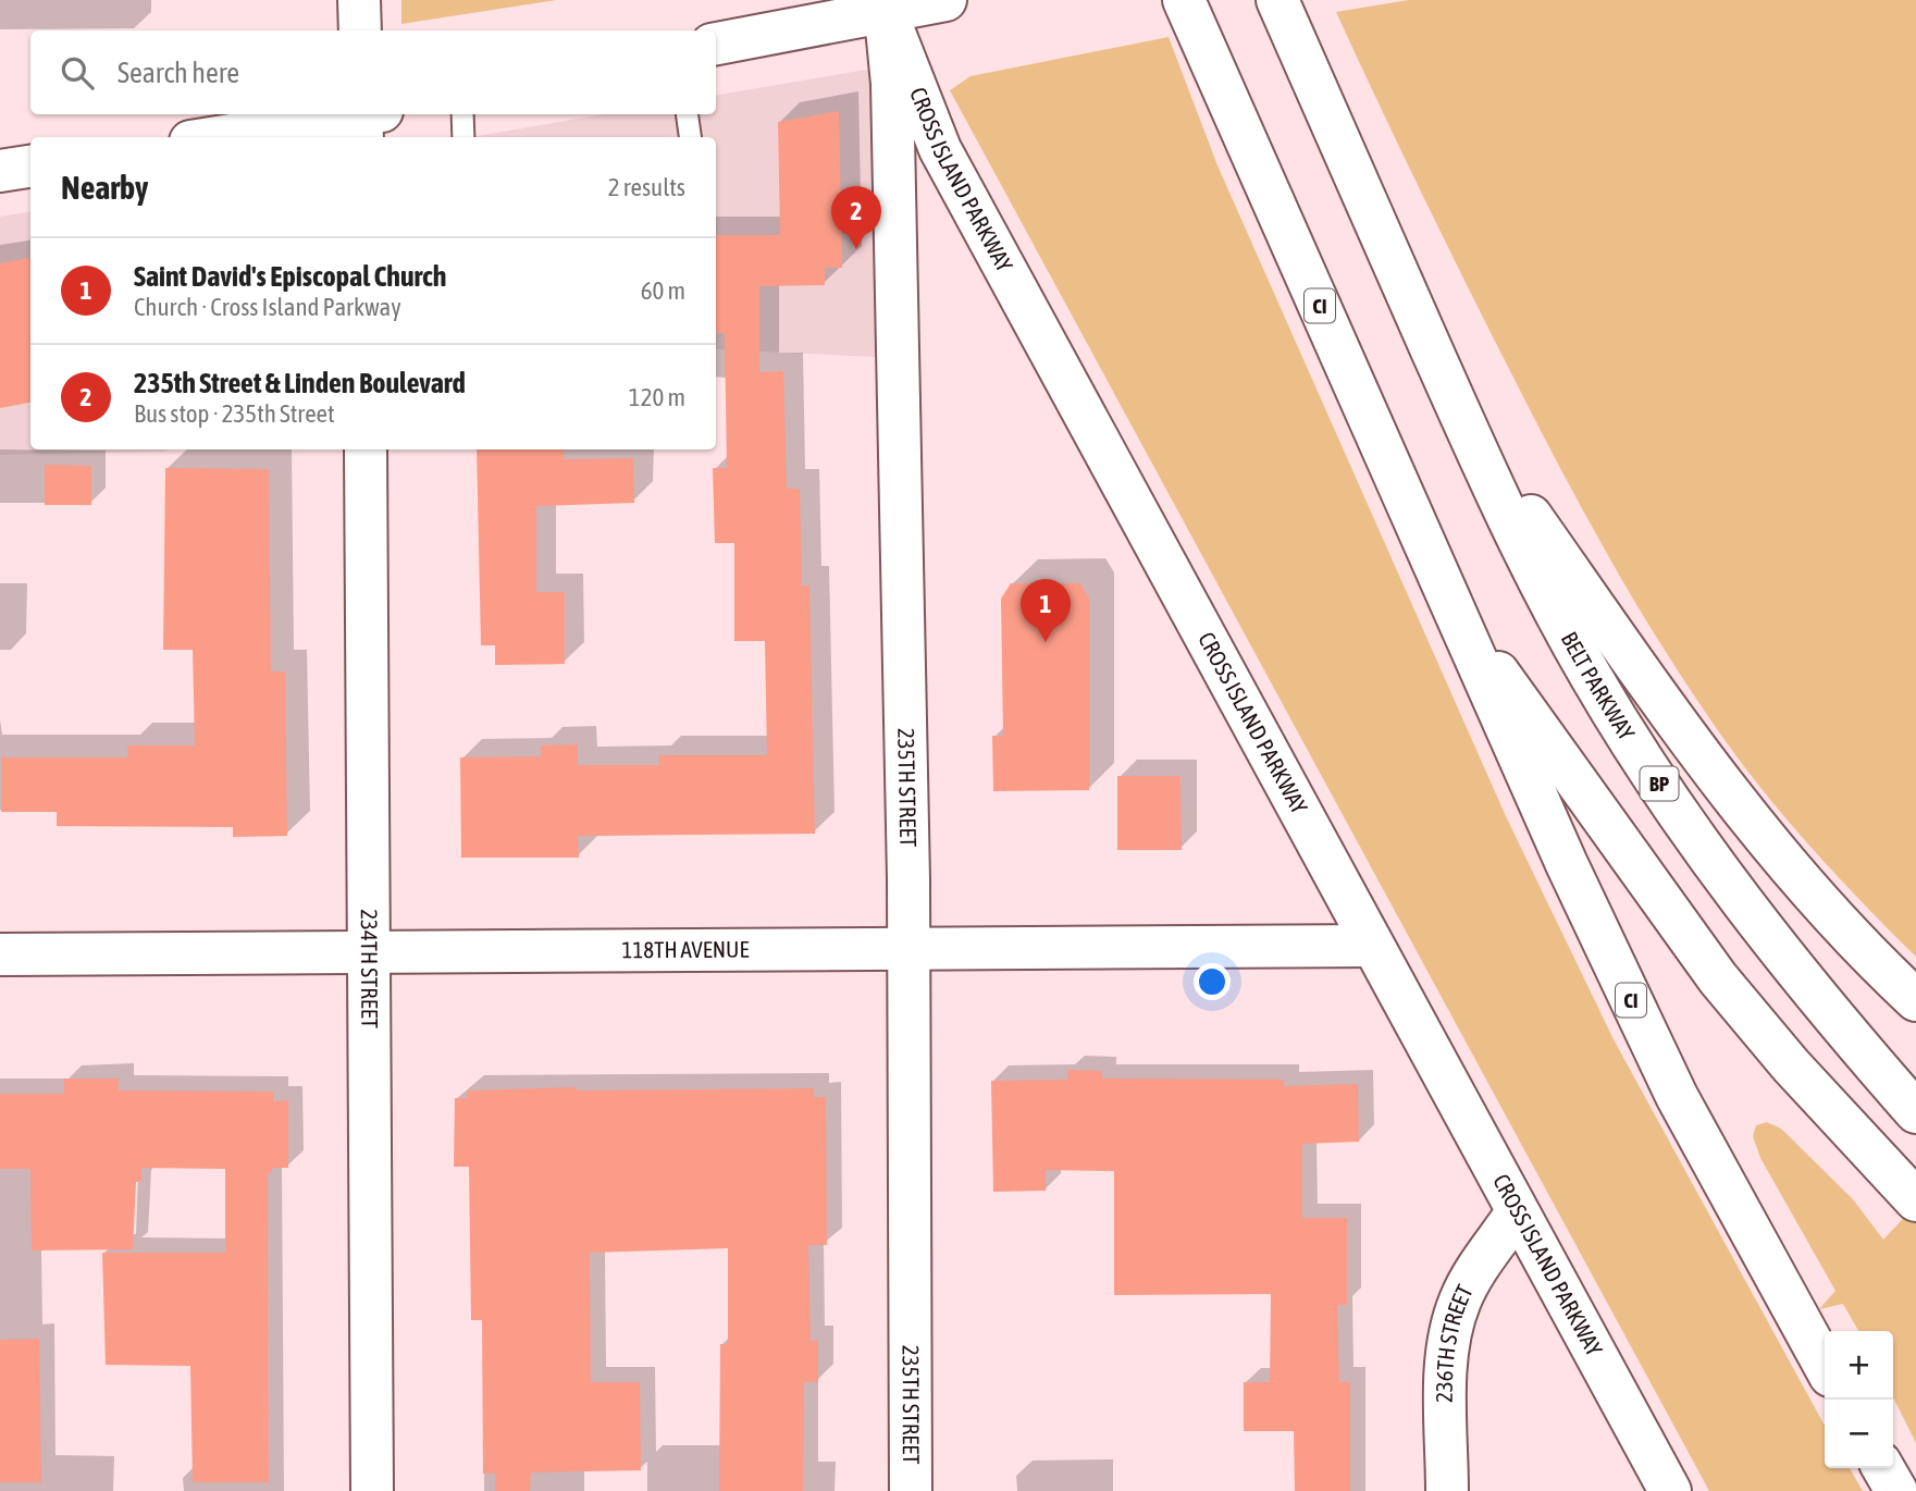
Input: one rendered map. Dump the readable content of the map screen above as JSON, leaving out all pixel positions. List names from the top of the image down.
{
  "streets": {
    "main road": [
      "CROSS ISLAND PARKWAY",
      "CI",
      "BELT PARKWAY",
      "BP",
      "235TH STREET",
      "118TH AVENUE",
      "234TH STREET",
      "236TH STREET"
    ]
  },
  "crossings": [
    ["CROSS ISLAND PARKWAY", "235TH STREET"],
    ["CROSS ISLAND PARKWAY", "118TH AVENUE"],
    ["CROSS ISLAND PARKWAY", "236TH STREET"],
    ["235TH STREET", "118TH AVENUE"],
    ["118TH AVENUE", "234TH STREET"]
  ],
  "page": {
    "search": "Search here",
    "heading": ["Nearby", "2 results"],
    "pins": ["2", "1"],
    "list": [
      {
        "mark": "1",
        "name": "Saint David's Episcopal Church",
        "note": "Church · Cross Island Parkway",
        "value": "60 m"
      },
      {
        "mark": "2",
        "name": "235th Street & Linden Boulevard",
        "note": "Bus stop · 235th Street",
        "value": "120 m"
      }
    ],
    "map_buttons": ["+", "−"]
  }
}
